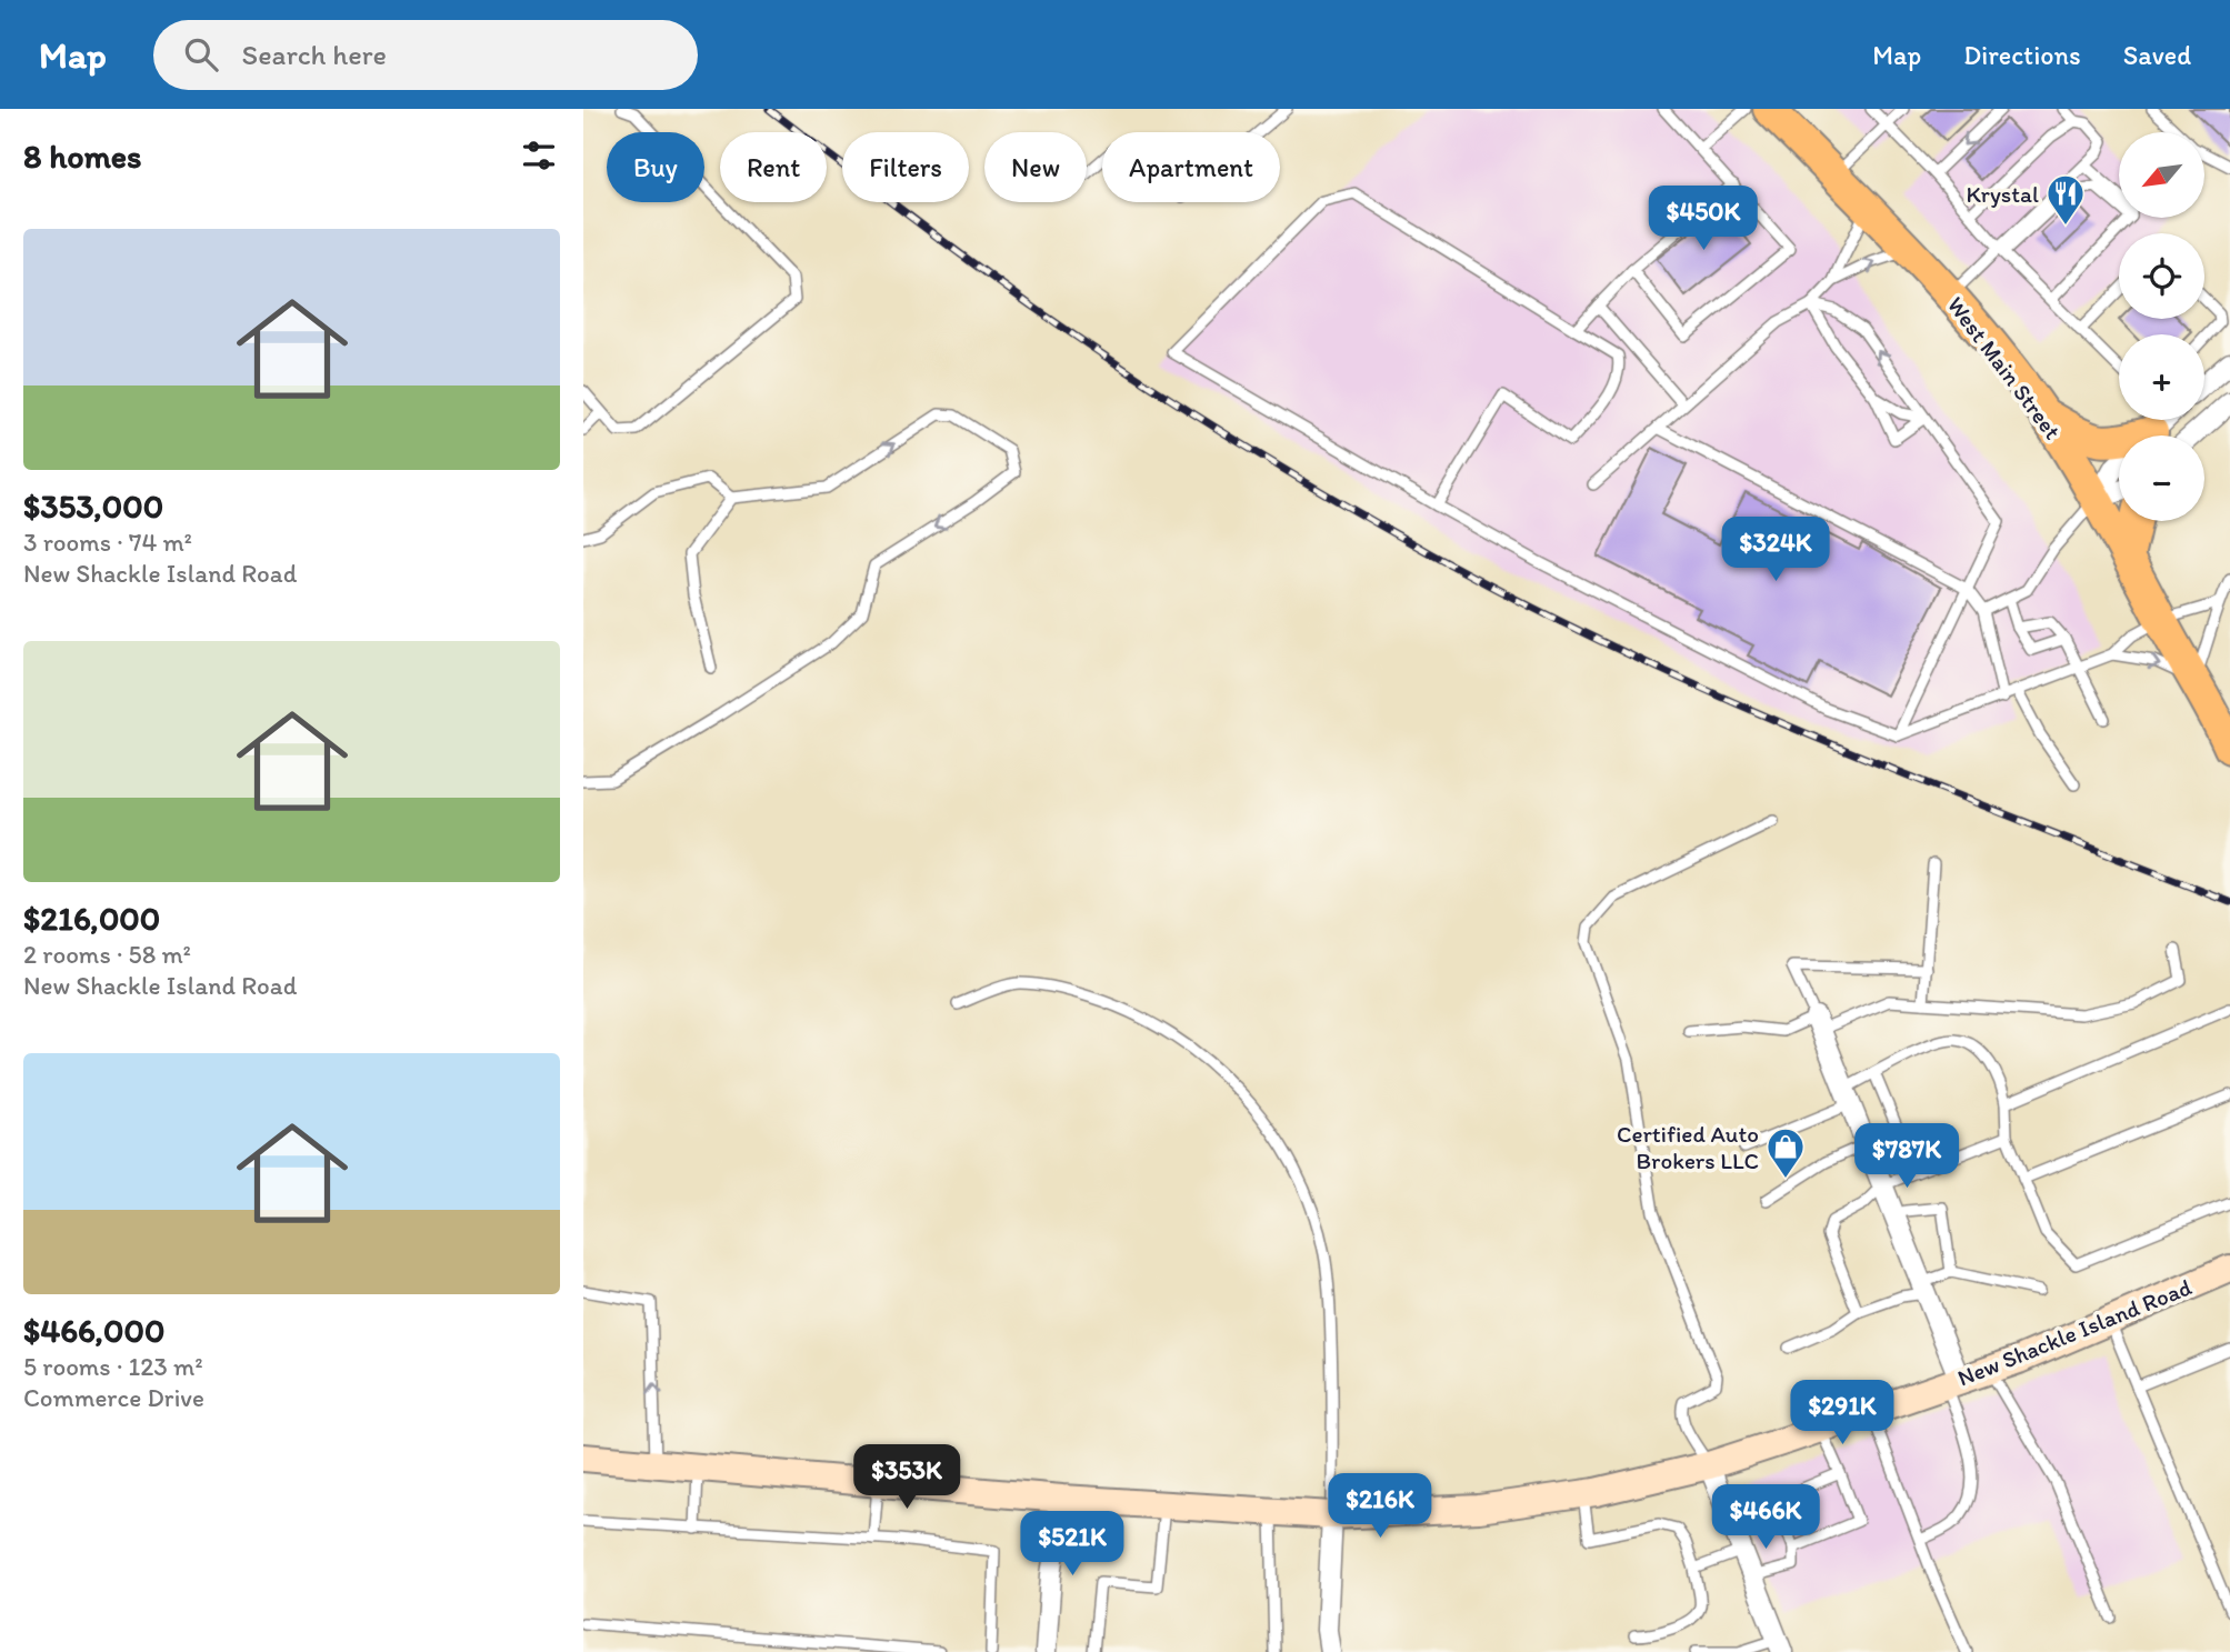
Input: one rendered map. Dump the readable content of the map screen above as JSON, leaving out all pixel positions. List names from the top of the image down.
{
  "streets": {
    "main road": ["West Main Street", "New Shackle Island Road"]
  },
  "places": {
    "restaurant": ["Krystal"],
    "shop": ["Certified Auto Brokers LLC"]
  },
  "north": "bottom left",
  "page": {
    "header": "Map",
    "search": "Search here",
    "nav": ["Map", "Directions", "Saved"],
    "heading": "8 homes",
    "map_buttons": ["+", "−"],
    "chip": [
      "Buy",
      "Rent",
      "Filters",
      "New",
      "Apartment"
    ],
    "price": [
      "$450K",
      "$324K",
      "$787K",
      "$291K",
      "$353K",
      "$216K",
      "$466K",
      "$521K"
    ],
    "list": [
      {
        "name": "$353,000",
        "note": "3 rooms · 74 m² · New Shackle Island Road"
      },
      {
        "name": "$216,000",
        "note": "2 rooms · 58 m² · New Shackle Island Road"
      },
      {
        "name": "$466,000",
        "note": "5 rooms · 123 m² · Commerce Drive"
      }
    ]
  }
}
